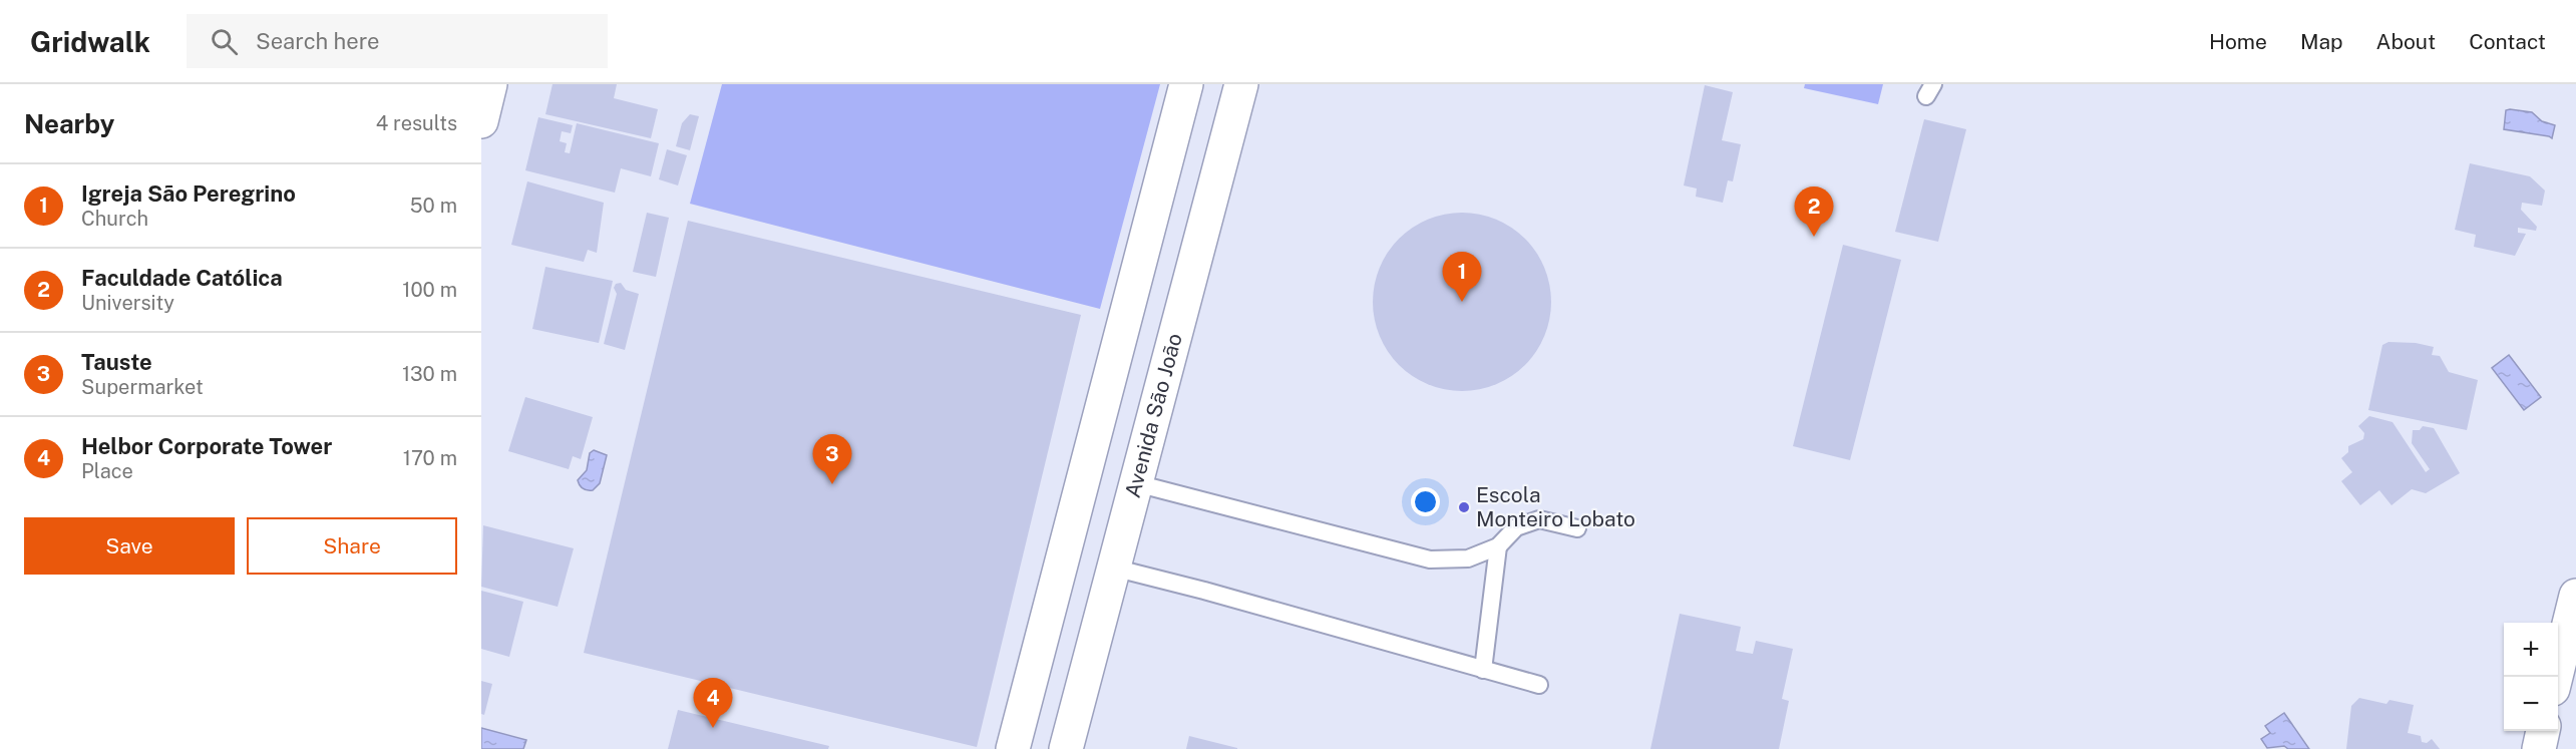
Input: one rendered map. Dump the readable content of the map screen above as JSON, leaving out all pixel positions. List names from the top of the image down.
{
  "streets": {
    "main road": ["Avenida São João"]
  },
  "places": ["Escola Monteiro Lobato"],
  "page": {
    "header": "Gridwalk",
    "search": "Search here",
    "nav": [
      "Home",
      "Map",
      "About",
      "Contact"
    ],
    "heading": ["Nearby", "4 results"],
    "list": [
      {
        "mark": "1",
        "name": "Igreja São Peregrino",
        "note": "Church",
        "value": "50 m"
      },
      {
        "mark": "2",
        "name": "Faculdade Católica",
        "note": "University",
        "value": "100 m"
      },
      {
        "mark": "3",
        "name": "Tauste",
        "note": "Supermarket",
        "value": "130 m"
      },
      {
        "mark": "4",
        "name": "Helbor Corporate Tower",
        "note": "Place",
        "value": "170 m"
      }
    ],
    "pins": [
      "2",
      "1",
      "3",
      "4"
    ],
    "buttons": ["Save", "Share"],
    "map_buttons": ["+", "−"]
  }
}
